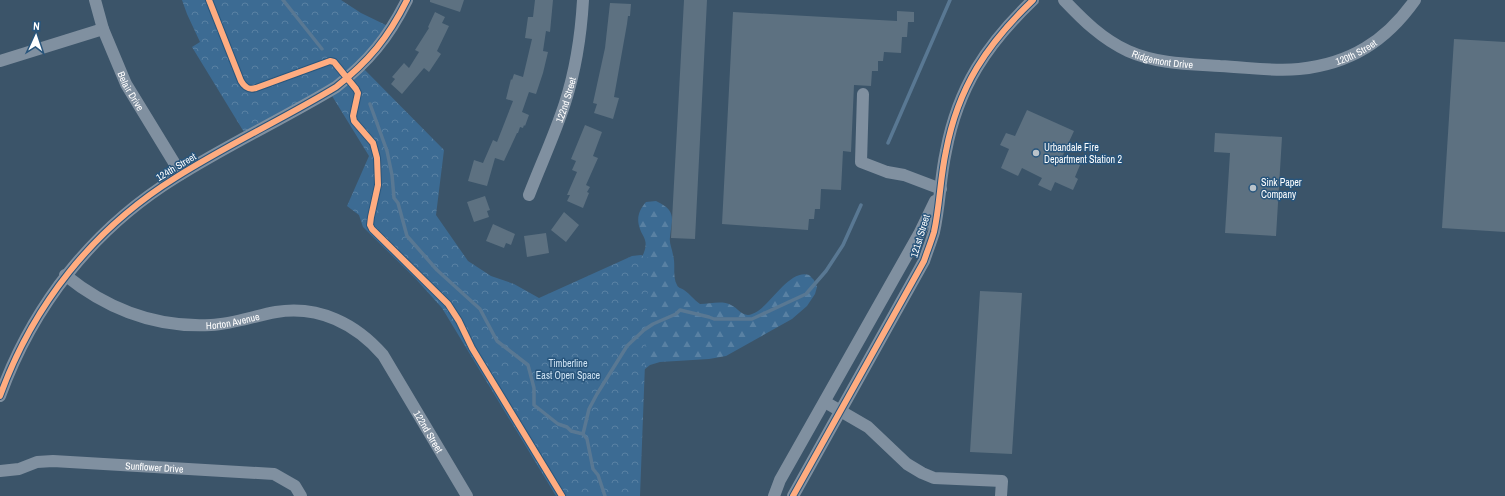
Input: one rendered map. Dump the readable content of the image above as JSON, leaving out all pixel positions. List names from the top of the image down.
{
  "streets": {
    "street": [
      "120th Street",
      "Ridgemont Drive",
      "Belair Drive",
      "122nd Street",
      "124th Street",
      "121st Street",
      "Horton Avenue",
      "Sunflower Drive"
    ]
  },
  "crossings": [
    ["120th Street", "Ridgemont Drive"],
    ["Belair Drive", "124th Street"],
    ["122nd Street", "Horton Avenue"],
    ["124th Street", "Horton Avenue"]
  ],
  "parks": ["Timberline East Open Space"],
  "places": ["Urbandale Fire Department Station 2", "Sink Paper Company"],
  "north": "top"
}
